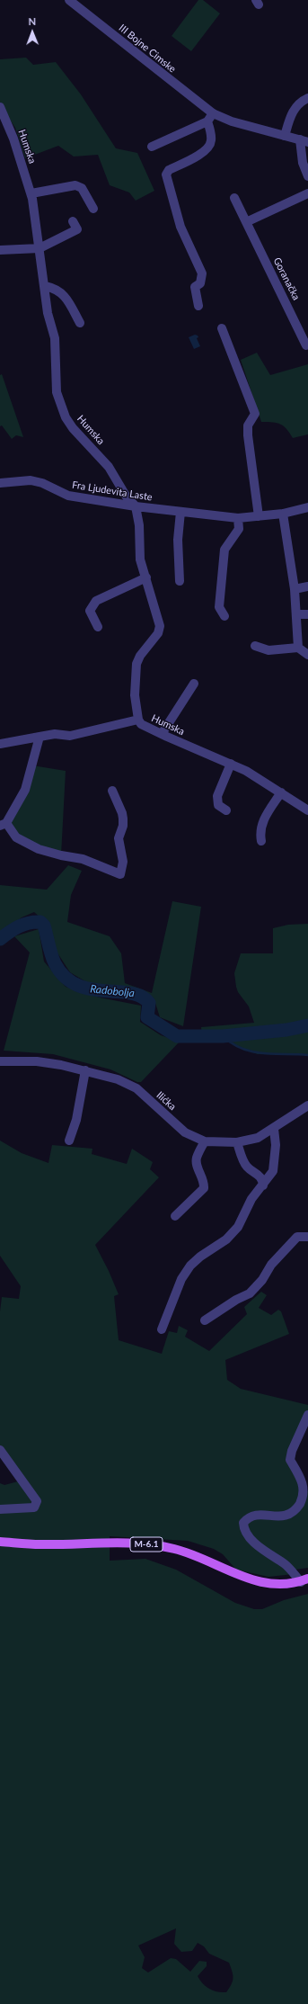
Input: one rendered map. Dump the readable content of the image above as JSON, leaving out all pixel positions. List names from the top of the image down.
{
  "streets": {
    "main road": ["M-6.1"],
    "street": [
      "III Bojne Cimske",
      "Humska",
      "Goranačka",
      "Fra Ljudevita Laste",
      "Ilićka"
    ]
  },
  "crossings": [
    ["Humska", "Fra Ljudevita Laste"]
  ],
  "water": ["Radobolja"],
  "north": "top"
}
